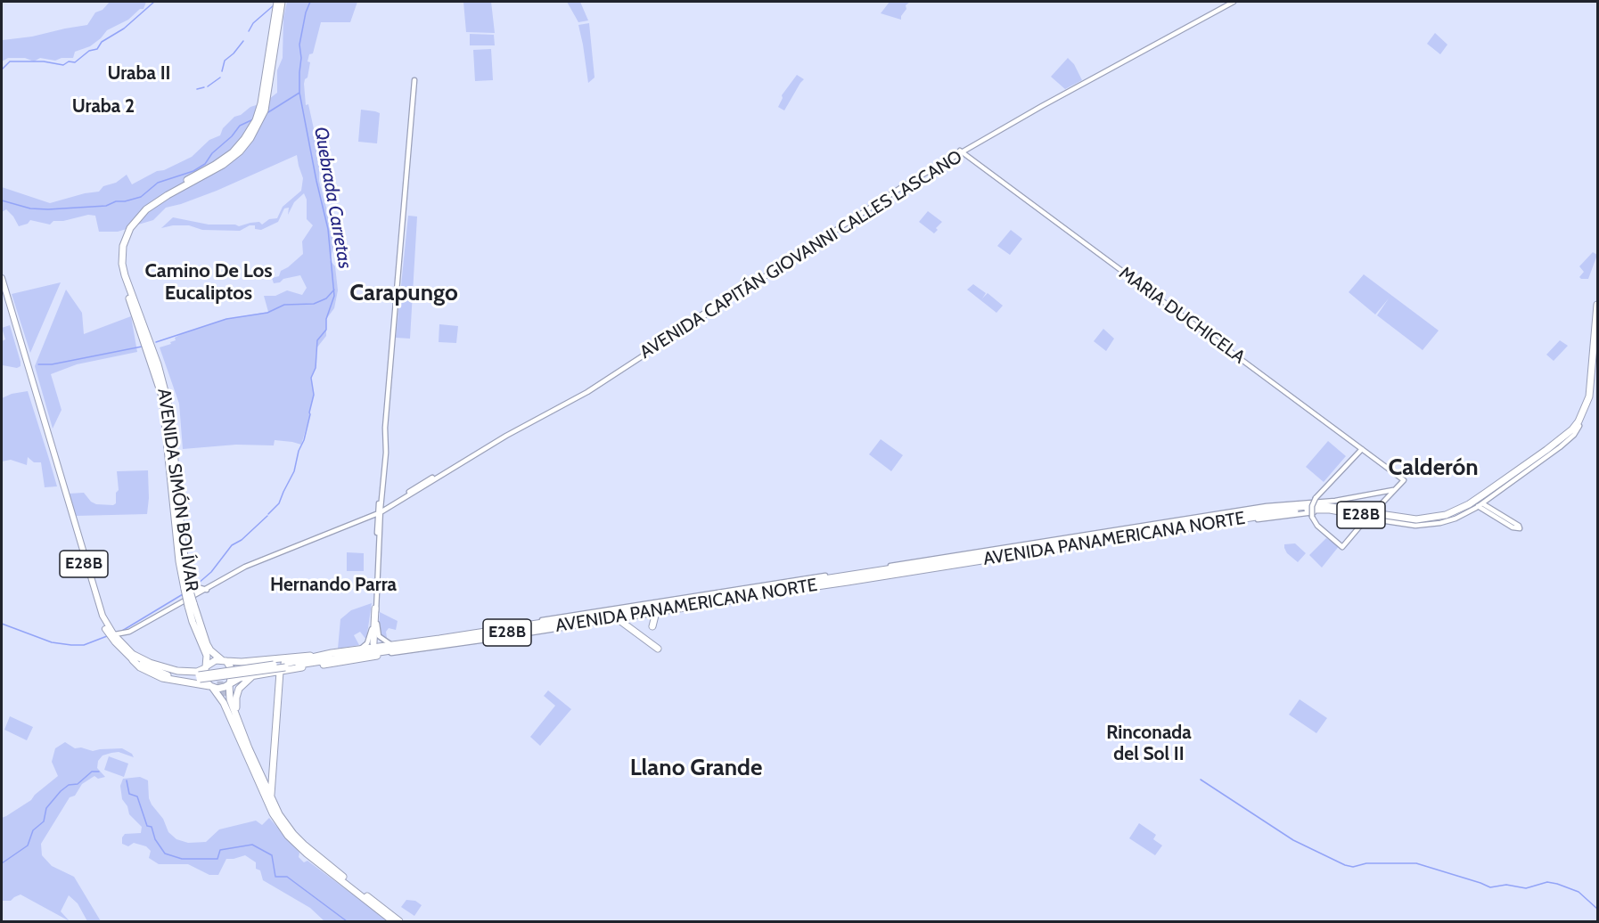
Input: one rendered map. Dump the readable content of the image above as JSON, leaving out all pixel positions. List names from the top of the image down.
{
  "streets": {
    "highway": ["AVENIDA SIMÓN BOLÍVAR", "E28B", "AVENIDA PANAMERICANA NORTE"],
    "main road": ["AVENIDA CAPITÁN GIOVANNI CALLES LASCANO", "MARIA DUCHICELA"]
  },
  "crossings": [
    ["AVENIDA CAPITÁN GIOVANNI CALLES LASCANO", "MARIA DUCHICELA"],
    ["AVENIDA CAPITÁN GIOVANNI CALLES LASCANO", "AVENIDA PANAMERICANA NORTE"],
    ["MARIA DUCHICELA", "AVENIDA PANAMERICANA NORTE"]
  ],
  "districts": [
    "Uraba II",
    "Uraba 2",
    "Camino De Los Eucaliptos",
    "Carapungo",
    "Calderón",
    "Hernando Parra",
    "Rinconada del Sol II",
    "Llano Grande"
  ],
  "water": ["Quebrada Carretas"]
}
